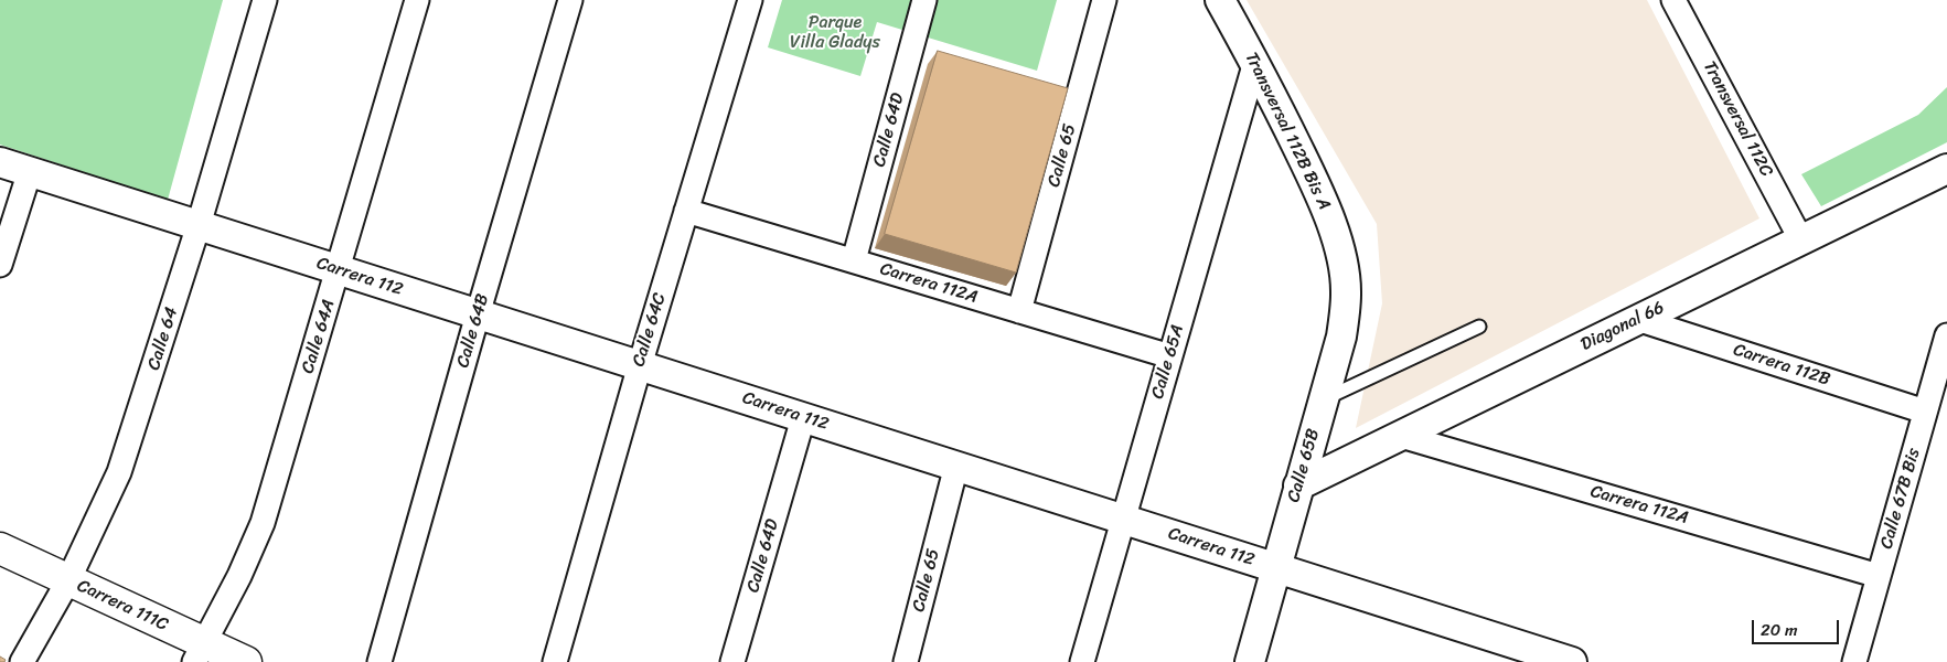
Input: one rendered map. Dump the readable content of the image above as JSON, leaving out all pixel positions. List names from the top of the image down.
{
  "streets": {
    "main road": ["Carrera 111C"],
    "street": [
      "Transversal 112C",
      "Calle 64D",
      "Transversal 112B Bis A",
      "Calle 65",
      "Carrera 112",
      "Carrera 112A",
      "Diagonal 66",
      "Calle 64C",
      "Calle 64B",
      "Calle 64A",
      "Calle 64",
      "Calle 65A",
      "Carrera 112B",
      "Calle 65B",
      "Calle 67B Bis"
    ]
  },
  "crossings": [
    ["Transversal 112C", "Diagonal 66"],
    ["Calle 64D", "Carrera 112"],
    ["Calle 64D", "Carrera 112A"],
    ["Transversal 112B Bis A", "Calle 65A"],
    ["Transversal 112B Bis A", "Calle 65B"],
    ["Calle 65", "Carrera 112"],
    ["Calle 65", "Carrera 112A"],
    ["Carrera 112", "Calle 64C"],
    ["Carrera 112", "Calle 64B"],
    ["Carrera 112", "Calle 64A"],
    ["Carrera 112", "Calle 64"],
    ["Carrera 112", "Calle 65A"],
    ["Carrera 112", "Calle 65B"],
    ["Carrera 112A", "Diagonal 66"],
    ["Carrera 112A", "Calle 64C"],
    ["Carrera 112A", "Calle 65A"],
    ["Carrera 112A", "Calle 67B Bis"],
    ["Diagonal 66", "Carrera 112B"],
    ["Diagonal 66", "Calle 65B"],
    ["Calle 64A", "Carrera 111C"],
    ["Calle 64", "Carrera 111C"],
    ["Carrera 112B", "Calle 67B Bis"]
  ],
  "parks": ["Parque Villa Gladys"],
  "scale_bar": "20 m"
}
